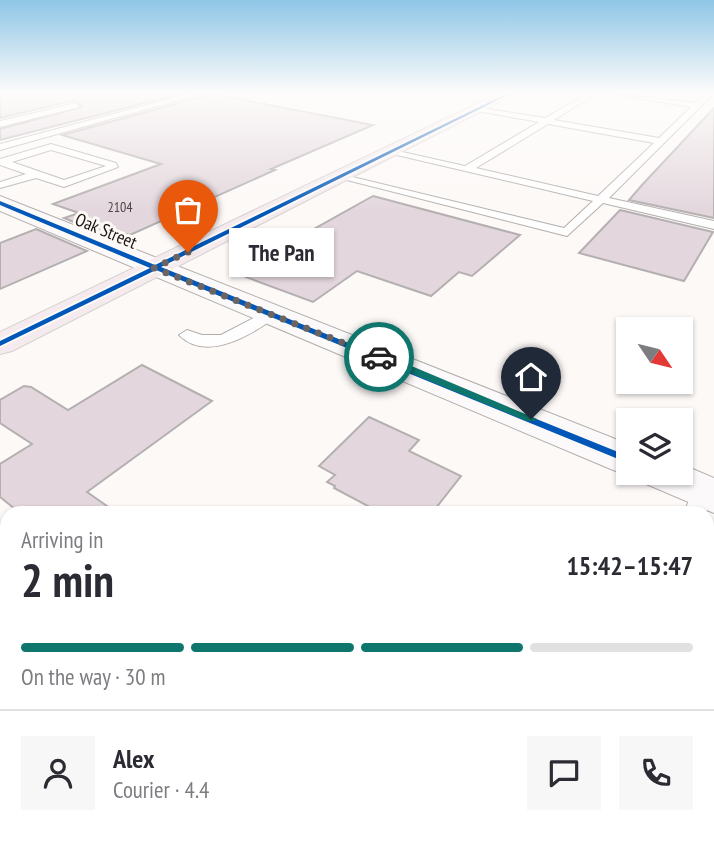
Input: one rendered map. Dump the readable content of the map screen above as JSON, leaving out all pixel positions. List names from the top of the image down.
{
  "streets": {
    "street": ["Oak Street"]
  },
  "places": ["The Pan"],
  "house_numbers": ["2104"],
  "north": "bottom right",
  "page": {
    "bubble": "The Pan",
    "heading": ["2 min", "Arriving in", "15:42–15:47"],
    "panel": ["Alex", "Courier · 4.4"],
    "bar": "On the way · 30 m"
  }
}
